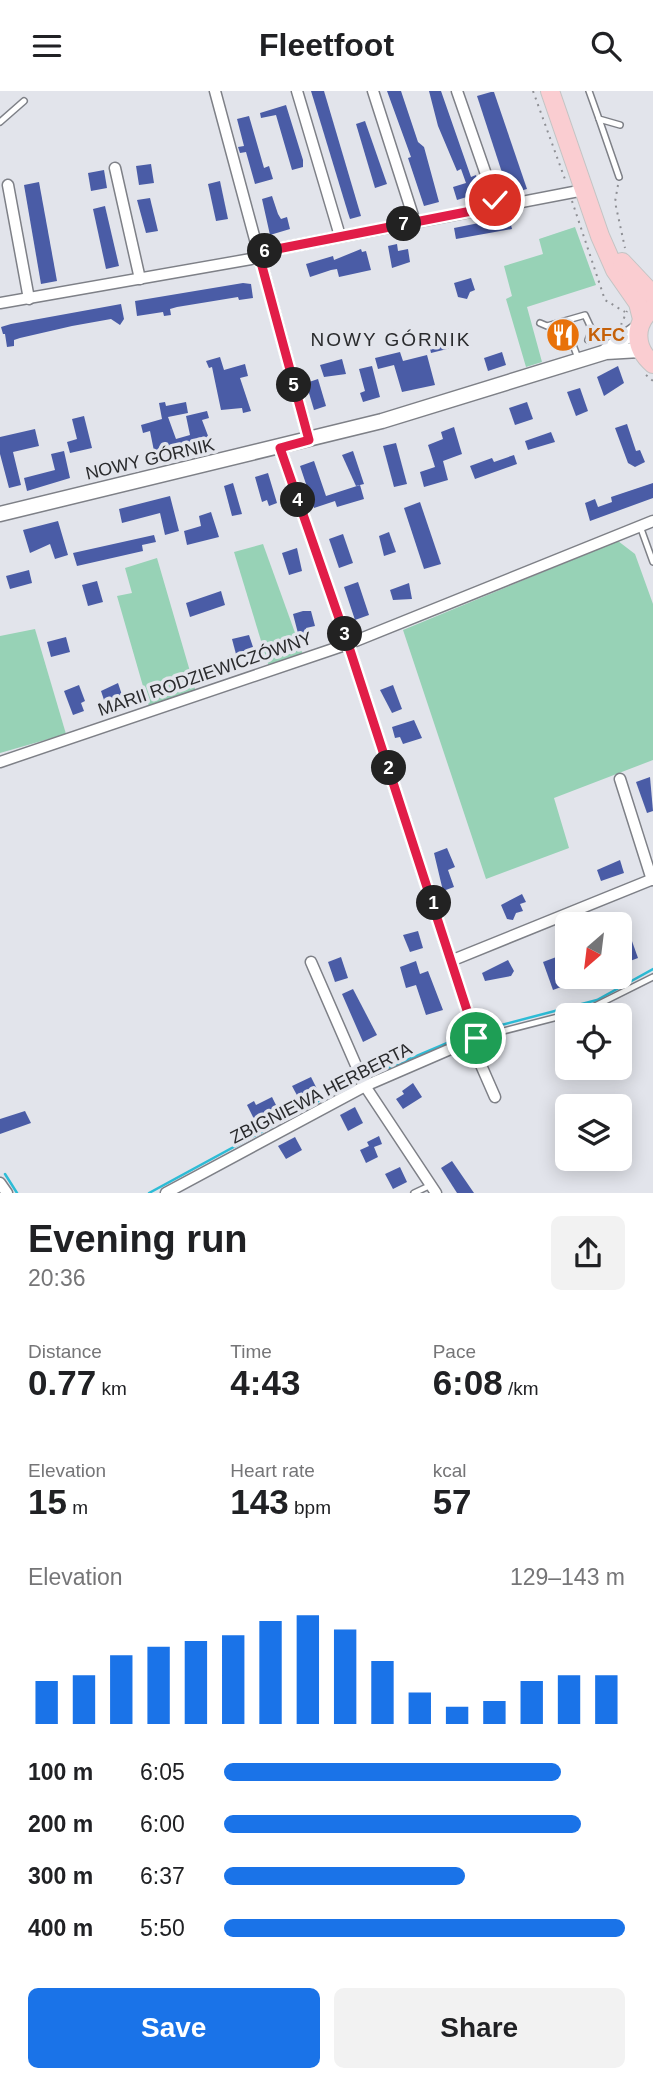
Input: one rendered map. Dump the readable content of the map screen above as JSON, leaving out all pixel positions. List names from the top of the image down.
{
  "streets": {
    "street": ["NOWY GÓRNIK", "MARII RODZIEWICZÓWNY", "ZBIGNIEWA HERBERTA"]
  },
  "districts": ["NOWY GÓRNIK"],
  "places": {
    "restaurant": ["KFC"]
  },
  "north": "bottom left",
  "page": {
    "header": "Fleetfoot",
    "pins": [
      "7",
      "6",
      "5",
      "4",
      "3",
      "2",
      "1"
    ],
    "heading": ["Evening run", "20:36"],
    "stats": [
      ["Distance", "0.77 km"],
      ["Time", "4:43"],
      ["Pace", "6:08 /km"],
      ["Elevation", "15 m"],
      ["Heart rate", "143 bpm"],
      ["kcal", "57"]
    ],
    "chart": ["Elevation", "129–143 m"],
    "list": [
      {
        "name": "100 m",
        "note": "6:05"
      },
      {
        "name": "200 m",
        "note": "6:00"
      },
      {
        "name": "300 m",
        "note": "6:37"
      },
      {
        "name": "400 m",
        "note": "5:50"
      }
    ],
    "buttons": ["Save", "Share"]
  }
}
